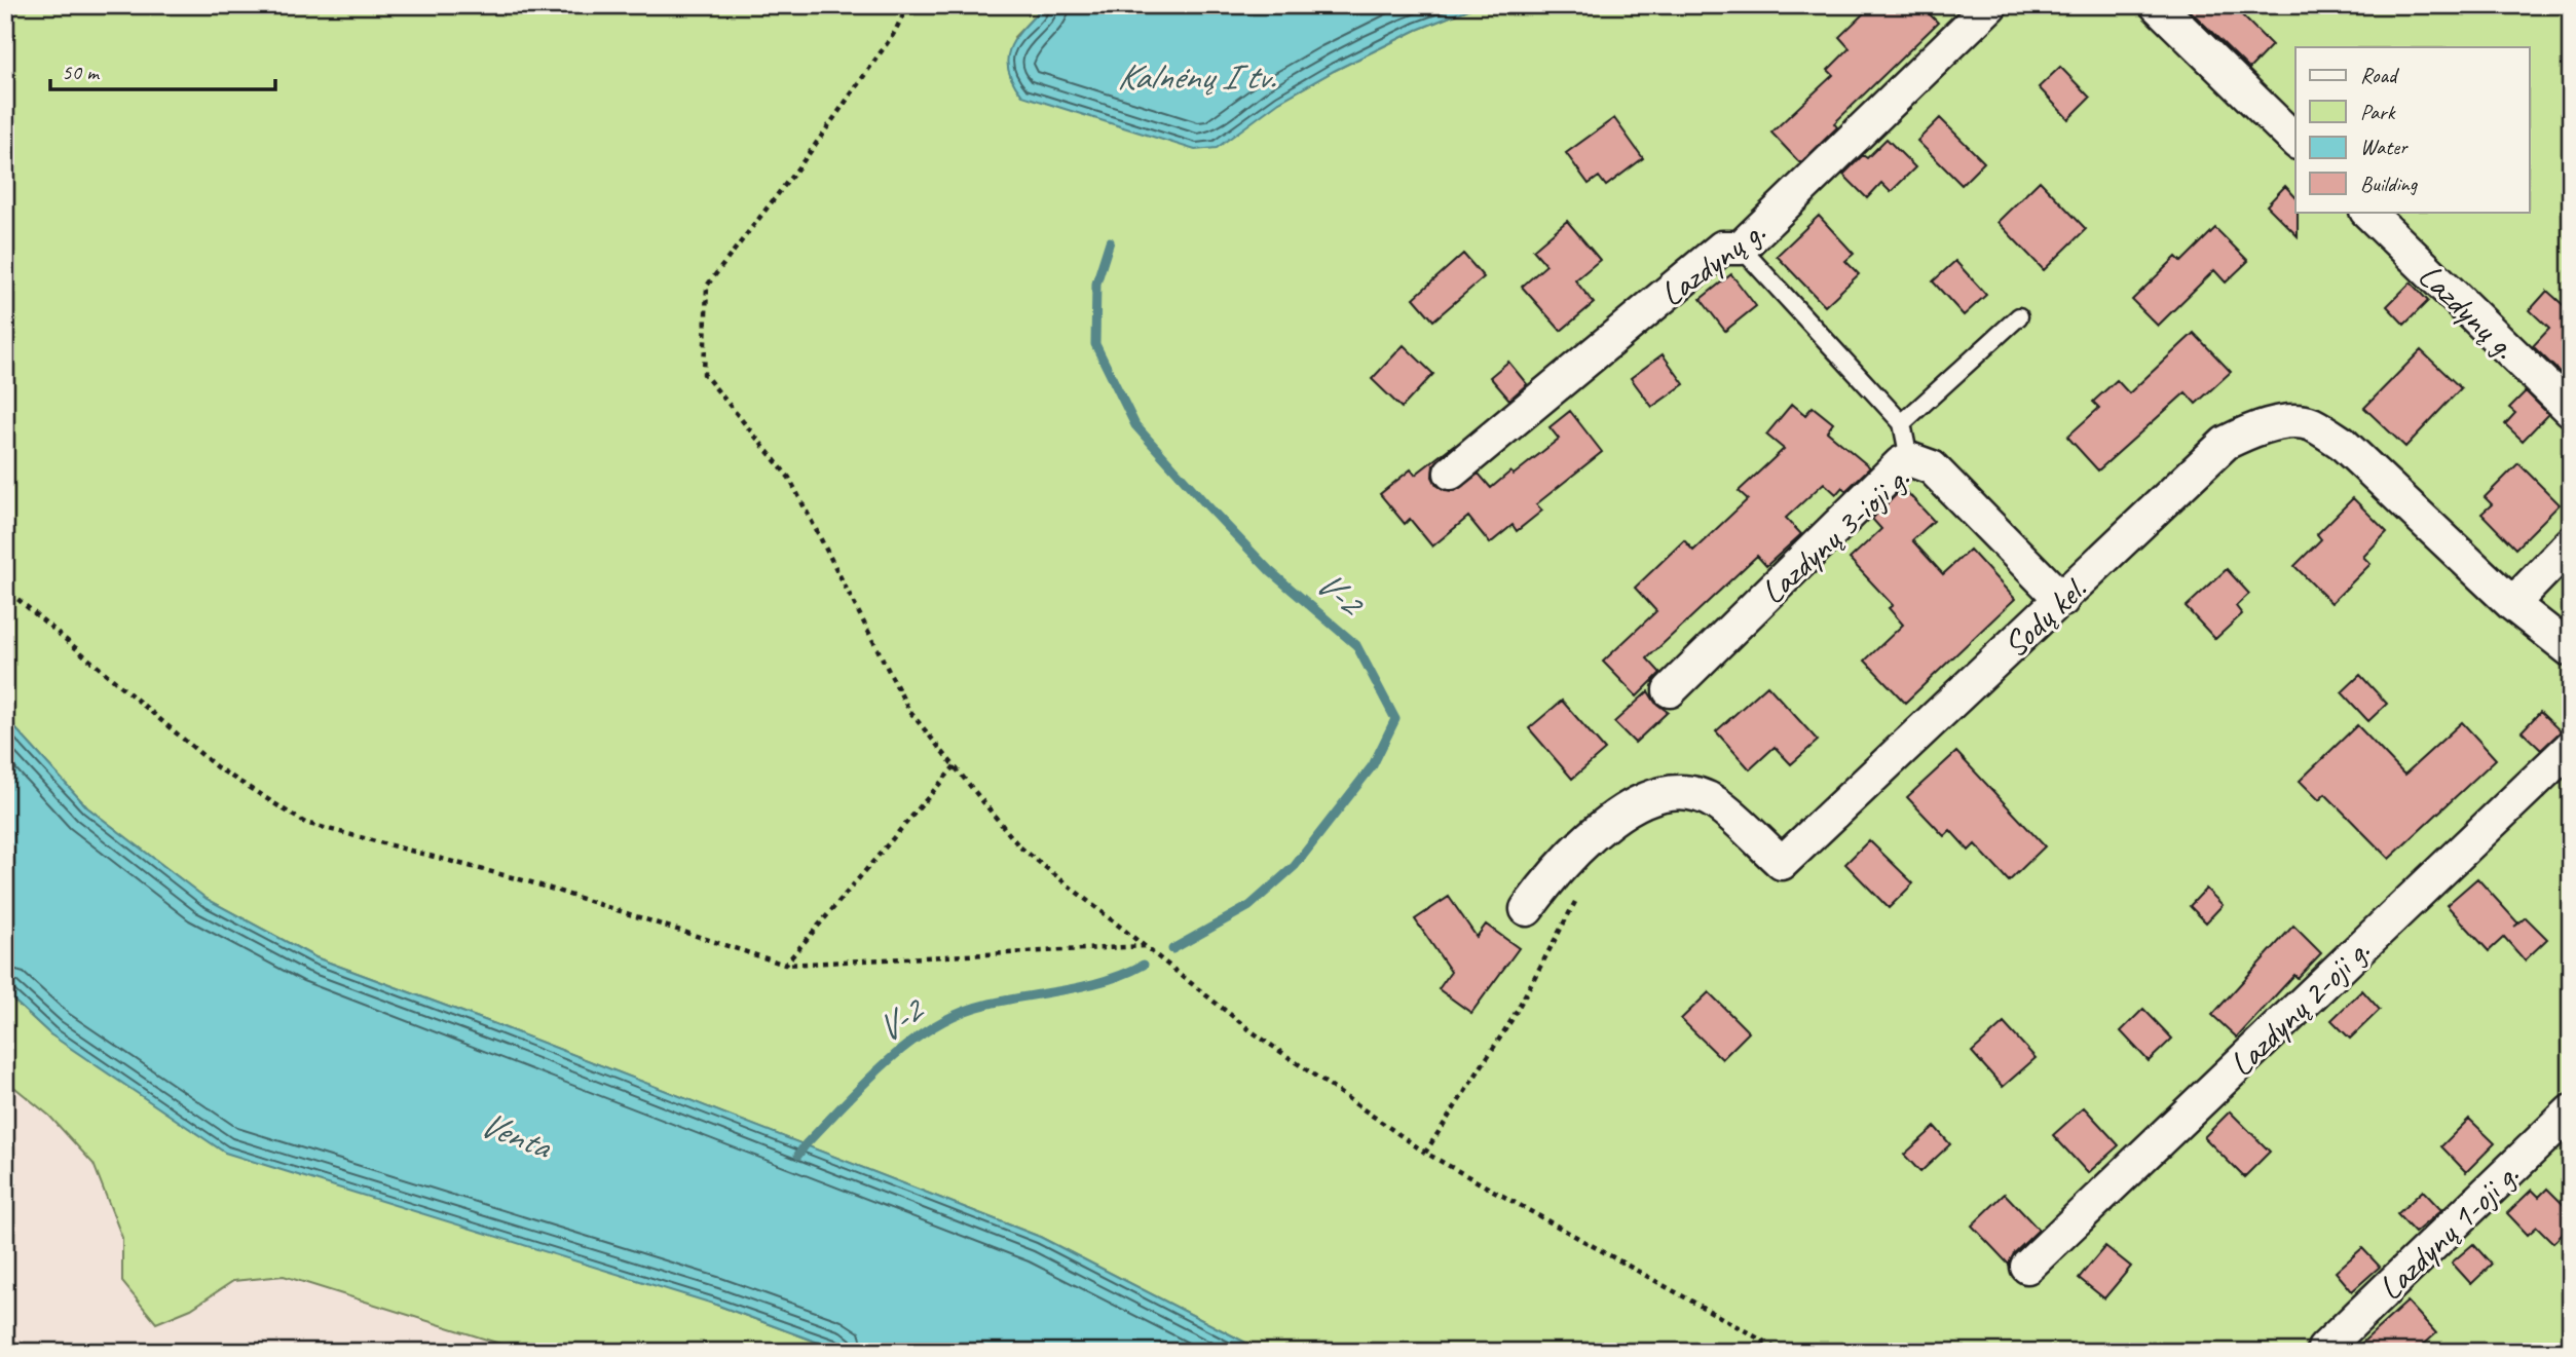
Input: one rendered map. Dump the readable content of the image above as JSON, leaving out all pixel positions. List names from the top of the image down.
{
  "streets": {
    "street": [
      "Lazdynų g.",
      "Lazdynų 3-ioji g.",
      "Sodų kel.",
      "Lazdynų 2-oji g.",
      "Lazdynų 1-oji g."
    ]
  },
  "crossings": [
    ["Lazdynų 3-ioji g.", "Sodų kel."]
  ],
  "water": ["Kalnėnų I tv.", "V-2", "Venta"],
  "legend": [
    "Road",
    "Park",
    "Water",
    "Building"
  ],
  "scale_bar": "50 m"
}
